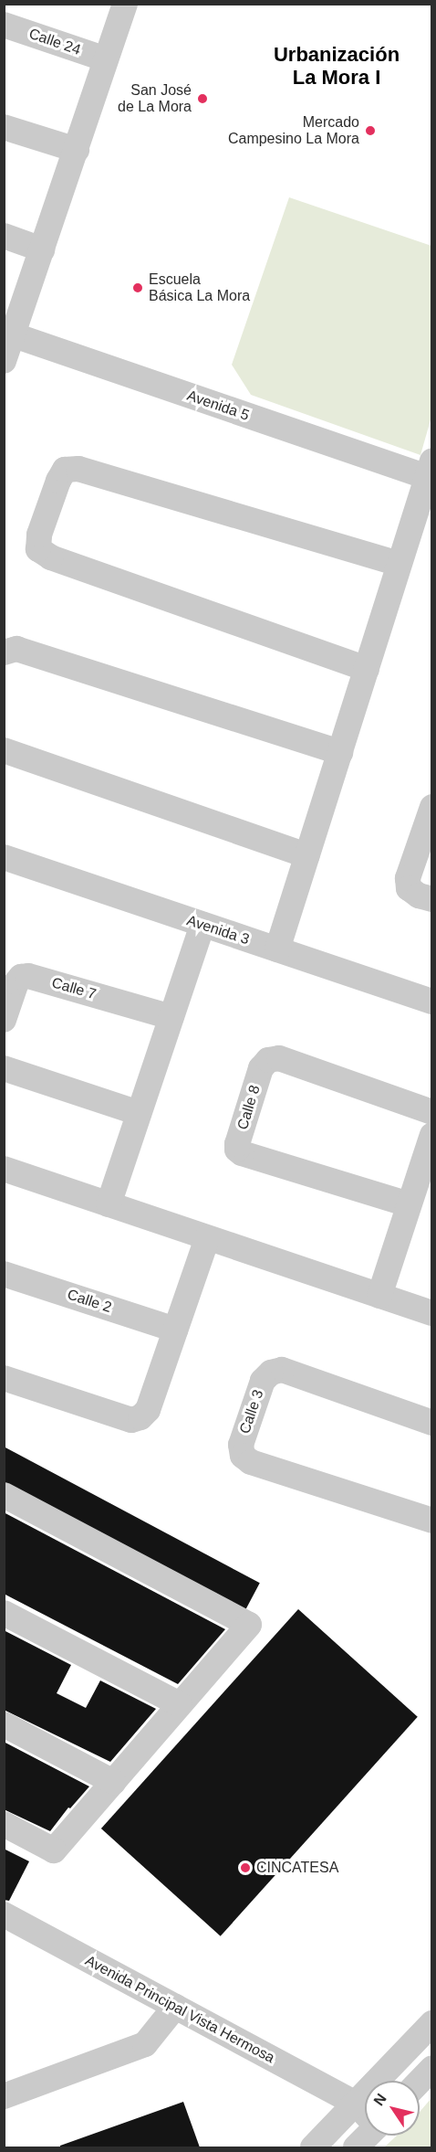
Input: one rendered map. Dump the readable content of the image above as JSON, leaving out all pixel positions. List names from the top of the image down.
{
  "streets": {
    "street": [
      "Calle 24",
      "Avenida 5",
      "Avenida 3",
      "Calle 7",
      "Calle 8",
      "Calle 2",
      "Calle 3",
      "Avenida Principal Vista Hermosa"
    ]
  },
  "districts": ["Urbanización La Mora I"],
  "places": [
    "San José de La Mora",
    "Mercado Campesino La Mora",
    "Escuela Básica La Mora",
    "CINCATESA"
  ],
  "north": "top left"
}
